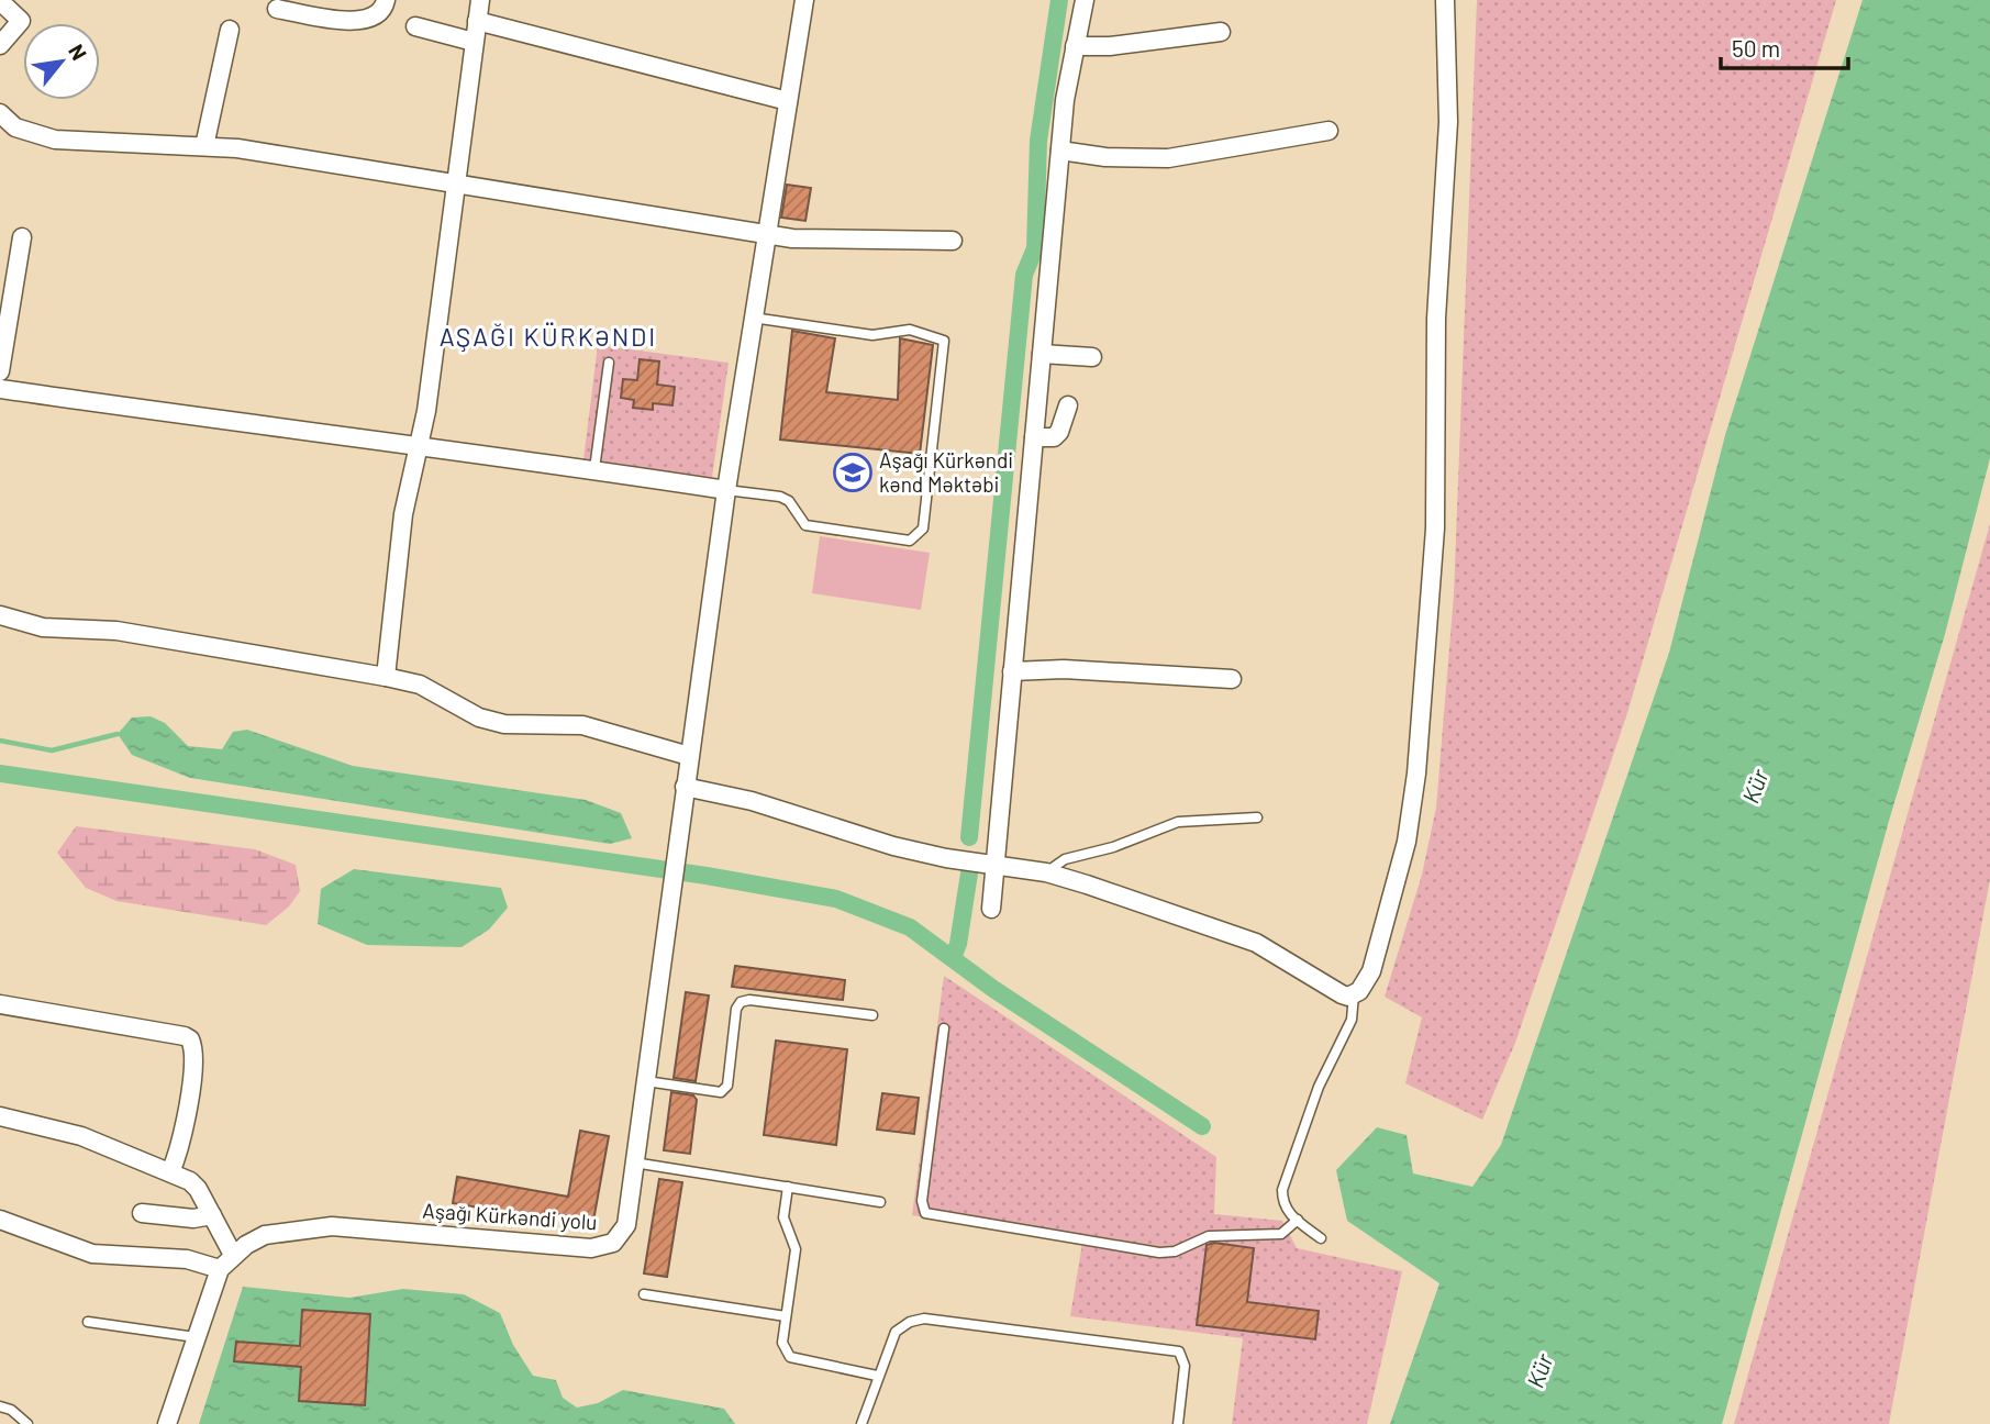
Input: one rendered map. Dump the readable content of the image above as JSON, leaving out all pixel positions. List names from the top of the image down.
{
  "streets": {
    "street": ["Aşağı Kürkəndi yolu"]
  },
  "districts": ["AŞAĞI KÜRKƏNDI"],
  "water": ["Kür"],
  "places": {
    "school or university": ["Aşağı Kürkəndi kənd Məktəbi"]
  },
  "scale_bar": "50 m",
  "north": "top right"
}
